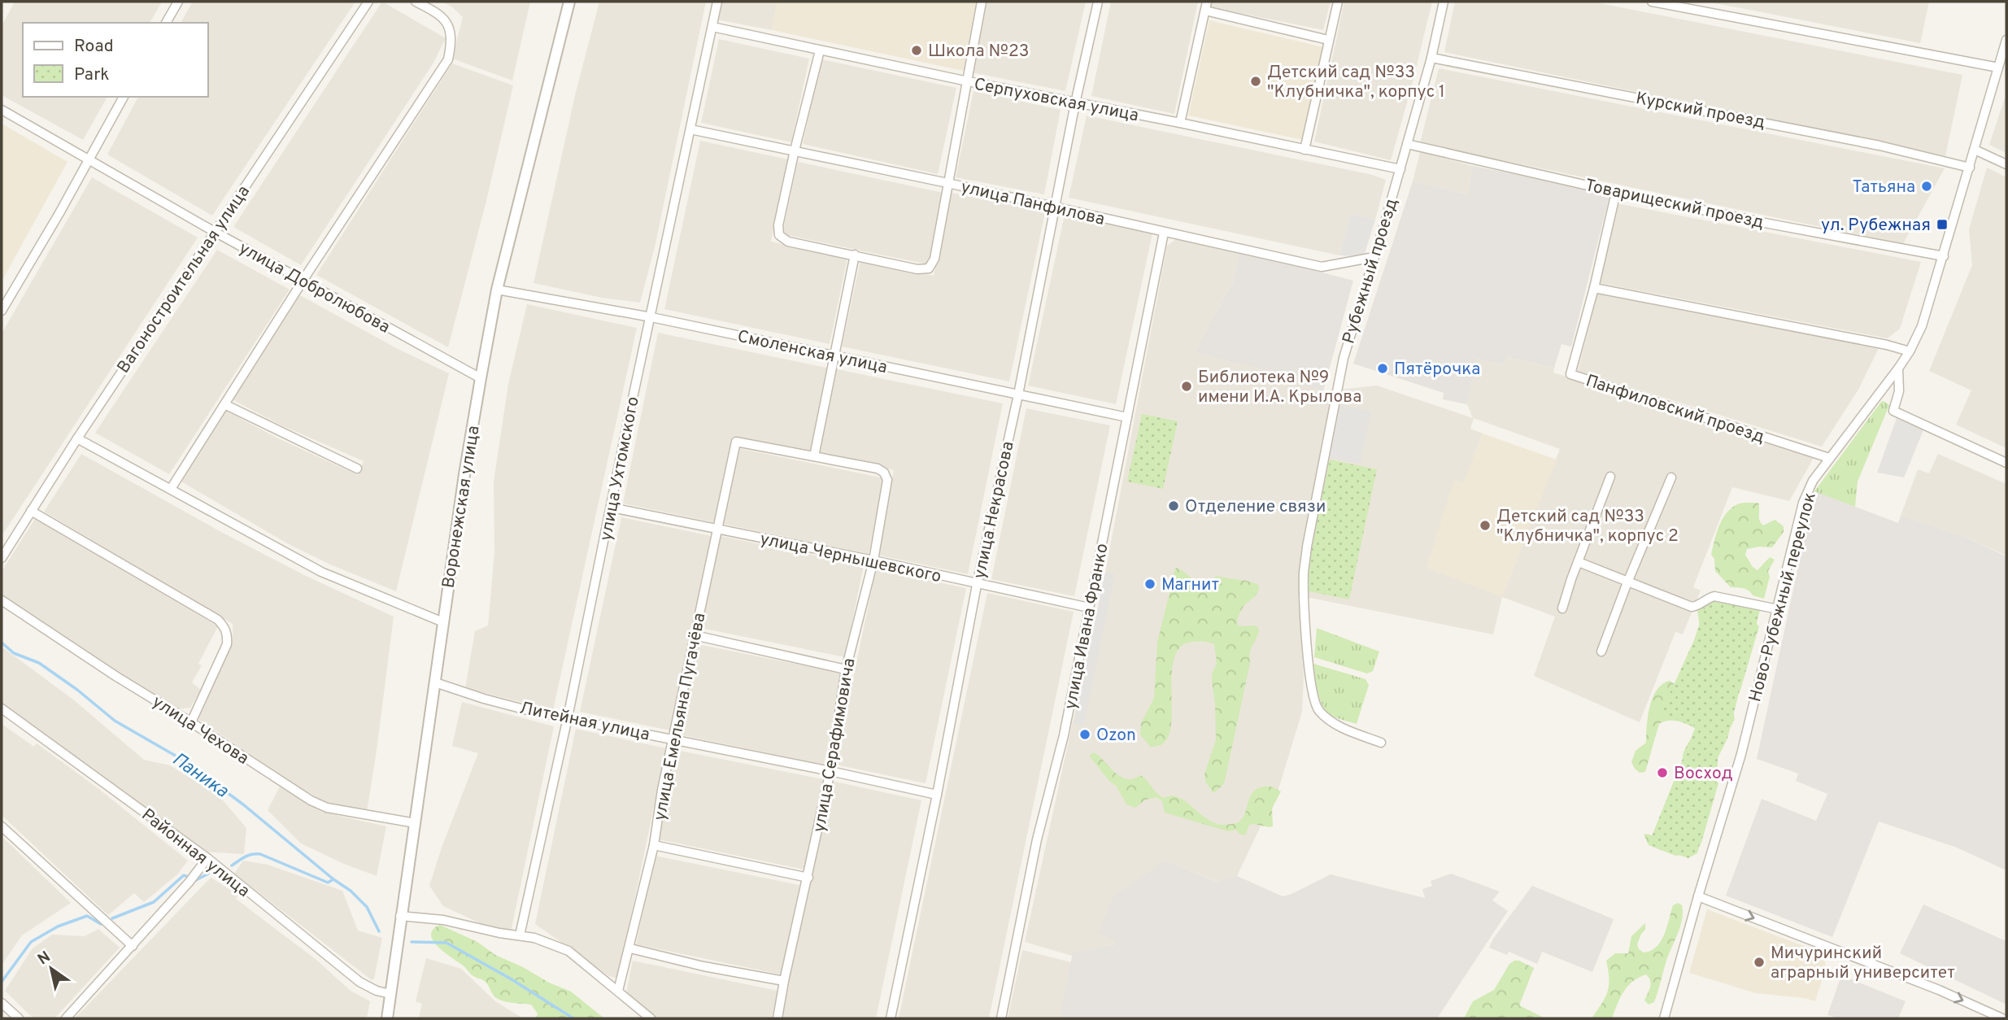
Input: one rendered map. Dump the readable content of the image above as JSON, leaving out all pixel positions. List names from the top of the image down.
{
  "streets": {
    "street": [
      "Серпуховская улица",
      "Курский проезд",
      "улица Панфилова",
      "Товарищеский проезд",
      "Рубежный проезд",
      "Вагоностроительная улица",
      "улица Добролюбова",
      "Смоленская улица",
      "Панфиловский проезд",
      "улица Ухтомского",
      "Воронежская улица",
      "улица Некрасова",
      "улица Чернышевского",
      "Ново-Рубежный переулок",
      "улица Ивана Франко",
      "улица Емельяна Пугачёва",
      "Литейная улица",
      "улица Чехова",
      "улица Серафимовича",
      "Районная улица"
    ]
  },
  "crossings": [
    ["Серпуховская улица", "Рубежный проезд"],
    ["Серпуховская улица", "улица Ухтомского"],
    ["Серпуховская улица", "улица Некрасова"],
    ["Курский проезд", "Рубежный проезд"],
    ["Курский проезд", "Ново-Рубежный переулок"],
    ["улица Панфилова", "Рубежный проезд"],
    ["улица Панфилова", "улица Ухтомского"],
    ["улица Панфилова", "улица Некрасова"],
    ["улица Панфилова", "улица Ивана Франко"],
    ["Товарищеский проезд", "Рубежный проезд"],
    ["Товарищеский проезд", "Панфиловский проезд"],
    ["Товарищеский проезд", "Ново-Рубежный переулок"],
    ["Вагоностроительная улица", "улица Добролюбова"],
    ["улица Добролюбова", "Воронежская улица"],
    ["Смоленская улица", "улица Ухтомского"],
    ["Смоленская улица", "Воронежская улица"],
    ["Смоленская улица", "улица Некрасова"],
    ["Смоленская улица", "улица Ивана Франко"],
    ["Панфиловский проезд", "Ново-Рубежный переулок"],
    ["улица Ухтомского", "улица Чернышевского"],
    ["улица Ухтомского", "Литейная улица"],
    ["Воронежская улица", "Литейная улица"],
    ["Воронежская улица", "улица Чехова"],
    ["Воронежская улица", "Районная улица"],
    ["улица Некрасова", "улица Чернышевского"],
    ["улица Некрасова", "Литейная улица"],
    ["улица Чернышевского", "улица Ивана Франко"],
    ["улица Чернышевского", "улица Емельяна Пугачёва"],
    ["улица Чернышевского", "улица Серафимовича"],
    ["улица Емельяна Пугачёва", "Литейная улица"],
    ["улица Емельяна Пугачёва", "улица Серафимовича"],
    ["Литейная улица", "улица Серафимовича"]
  ],
  "water": ["Паника"],
  "places": {
    "other": [
      "Школа №23",
      "Детский сад №33 \"Клубничка\", корпус 1",
      "Татьяна",
      "Пятёрочка",
      "Библиотека №9 имени И.А. Крылова",
      "Отделение связи",
      "Детский сад №33 \"Клубничка\", корпус 2",
      "Магнит",
      "Ozon",
      "Восход",
      "Мичуринский аграрный университет"
    ],
    "transit": ["ул. Рубежная"]
  },
  "legend": ["Road", "Park"],
  "north": "top left"
}
